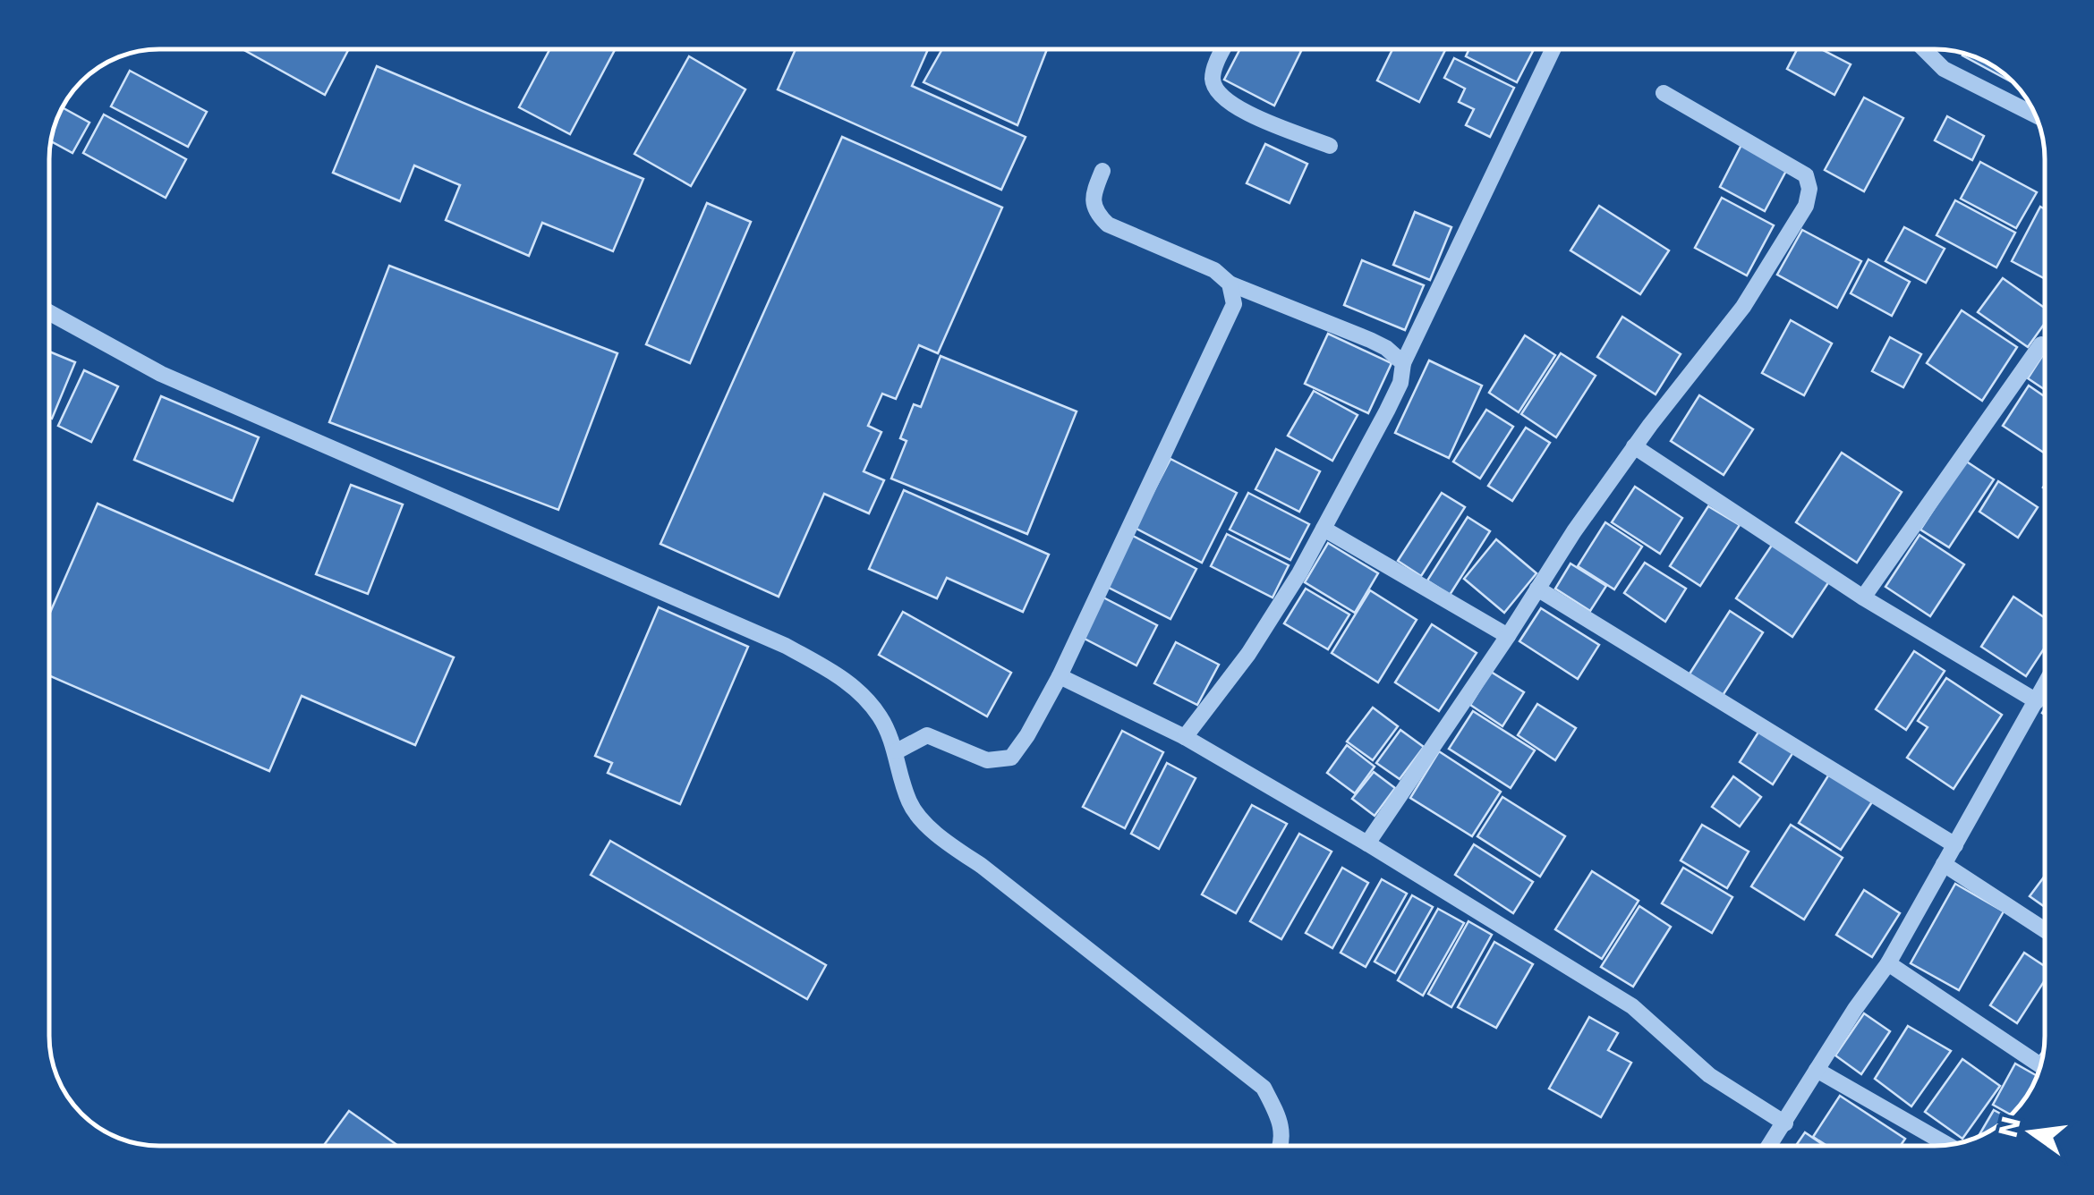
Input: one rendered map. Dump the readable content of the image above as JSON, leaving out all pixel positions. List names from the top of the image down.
{
  "north": "left"
}
